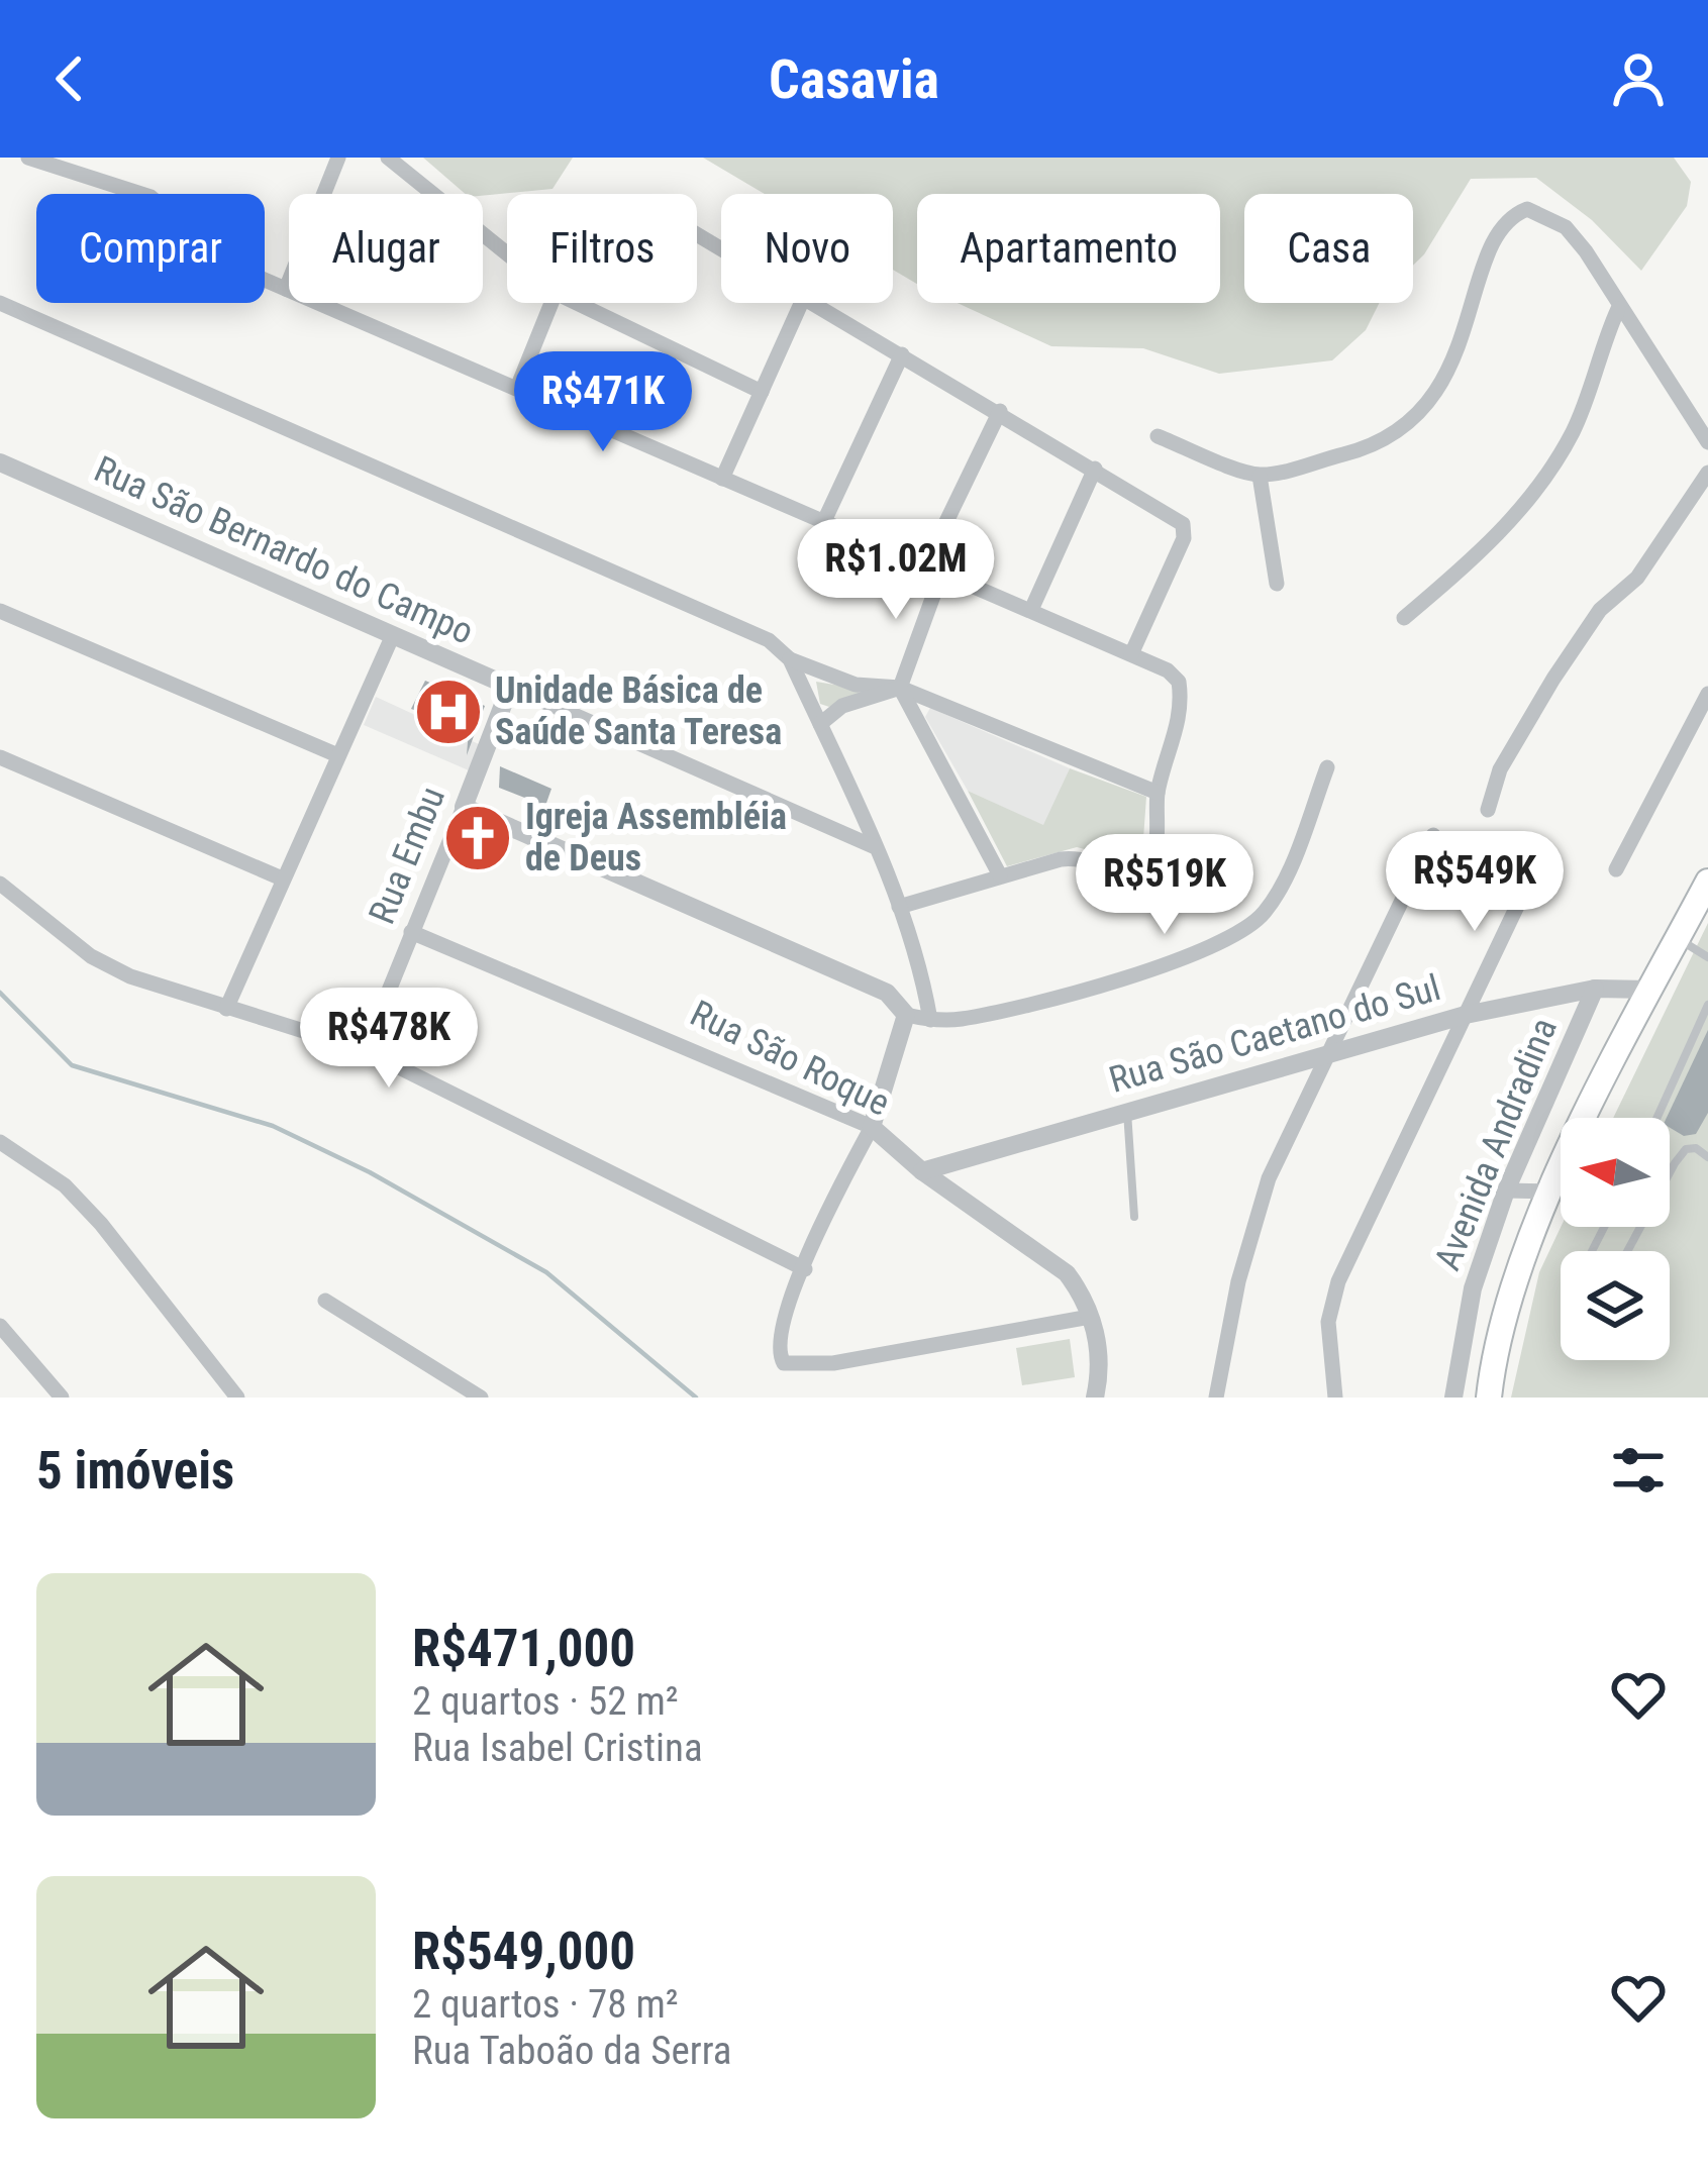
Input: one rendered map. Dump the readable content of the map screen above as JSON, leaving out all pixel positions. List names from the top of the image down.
{
  "streets": {
    "street": [
      "Rua São Bernardo do Campo",
      "Rua Embu",
      "Rua São Caetano do Sul",
      "Rua São Roque",
      "Avenida Andradina"
    ]
  },
  "crossings": [
    ["Rua São Bernardo do Campo", "Rua Embu"],
    ["Rua Embu", "Rua São Roque"],
    ["Rua São Caetano do Sul", "Rua São Roque"],
    ["Rua São Caetano do Sul", "Avenida Andradina"]
  ],
  "places": {
    "hospital": ["Unidade Básica de Saúde Santa Teresa"],
    "church": ["Igreja Assembléia de Deus"]
  },
  "north": "left",
  "page": {
    "header": "Casavia",
    "chip": [
      "Comprar",
      "Alugar",
      "Filtros",
      "Novo",
      "Apartamento",
      "Casa"
    ],
    "price": [
      "R$471K",
      "R$1.02M",
      "R$549K",
      "R$519K",
      "R$478K"
    ],
    "heading": "5 imóveis",
    "list": [
      {
        "name": "R$471,000",
        "note": "2 quartos · 52 m² · Rua Isabel Cristina"
      },
      {
        "name": "R$549,000",
        "note": "2 quartos · 78 m² · Rua Taboão da Serra"
      }
    ]
  }
}
